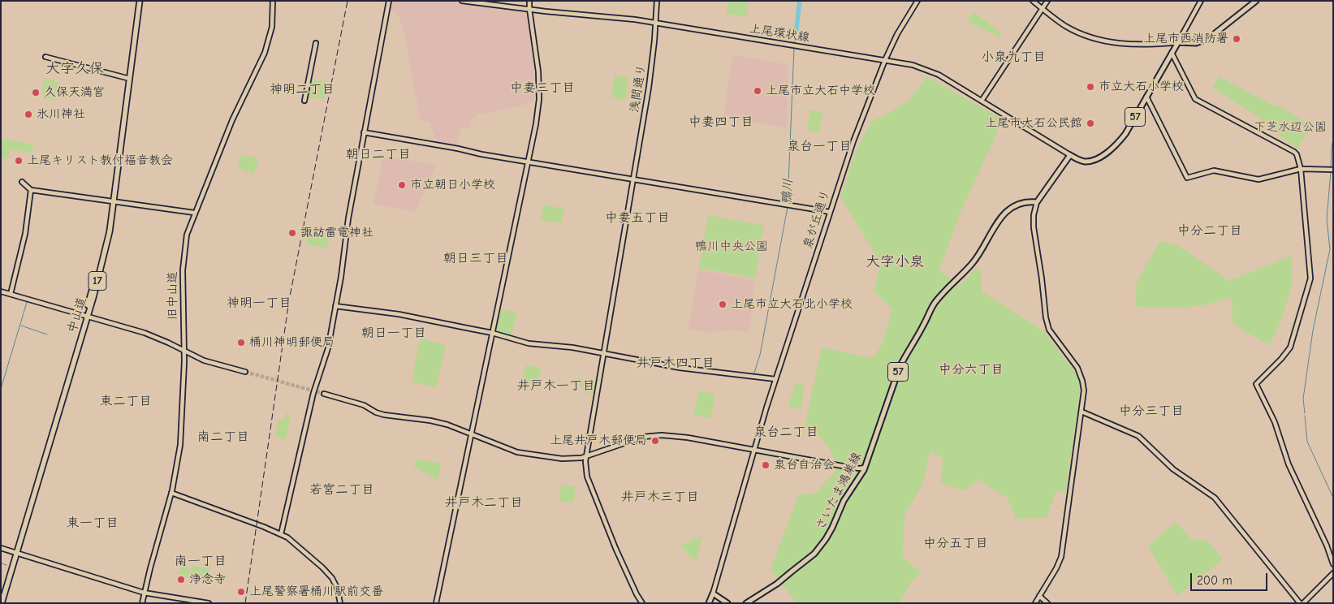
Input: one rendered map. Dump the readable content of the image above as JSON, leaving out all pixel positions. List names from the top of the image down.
{
  "streets": {
    "highway": ["17", "中山道"],
    "main road": ["57", "さいたま鴻巣線"],
    "street": [
      "上尾環状線",
      "浅間通り",
      "泉が丘通り",
      "旧中山道"
    ]
  },
  "crossings": [
    ["上尾環状線", "浅間通り"],
    ["上尾環状線", "57"],
    ["上尾環状線", "泉が丘通り"]
  ],
  "districts": [
    "小泉九丁目",
    "大字久保",
    "中妻三丁目",
    "神明二丁目",
    "中妻四丁目",
    "泉台一丁目",
    "朝日二丁目",
    "中妻五丁目",
    "中分二丁目",
    "朝日三丁目",
    "大字小泉",
    "神明一丁目",
    "朝日一丁目",
    "井戸木四丁目",
    "中分六丁目",
    "井戸木一丁目",
    "東二丁目",
    "中分三丁目",
    "泉台二丁目",
    "南二丁目",
    "若宮二丁目",
    "井戸木三丁目",
    "井戸木二丁目",
    "東一丁目",
    "中分五丁目",
    "南一丁目"
  ],
  "water": ["鴨川"],
  "parks": ["下芝水辺公園", "鴨川中央公園"],
  "places": [
    "上尾市西消防署",
    "市立大石小学校",
    "上尾市立大石中学校",
    "久保天満宮",
    "氷川神社",
    "上尾市大石公民館",
    "上尾キリスト教付福音教会",
    "市立朝日小学校",
    "諏訪雷電神社",
    "上尾市立大石北小学校",
    "桶川神明郵便局",
    "上尾井戸木郵便局",
    "泉台自治会",
    "浄念寺",
    "上尾警察署桶川駅前交番"
  ],
  "scale_bar": "200 m"
}
